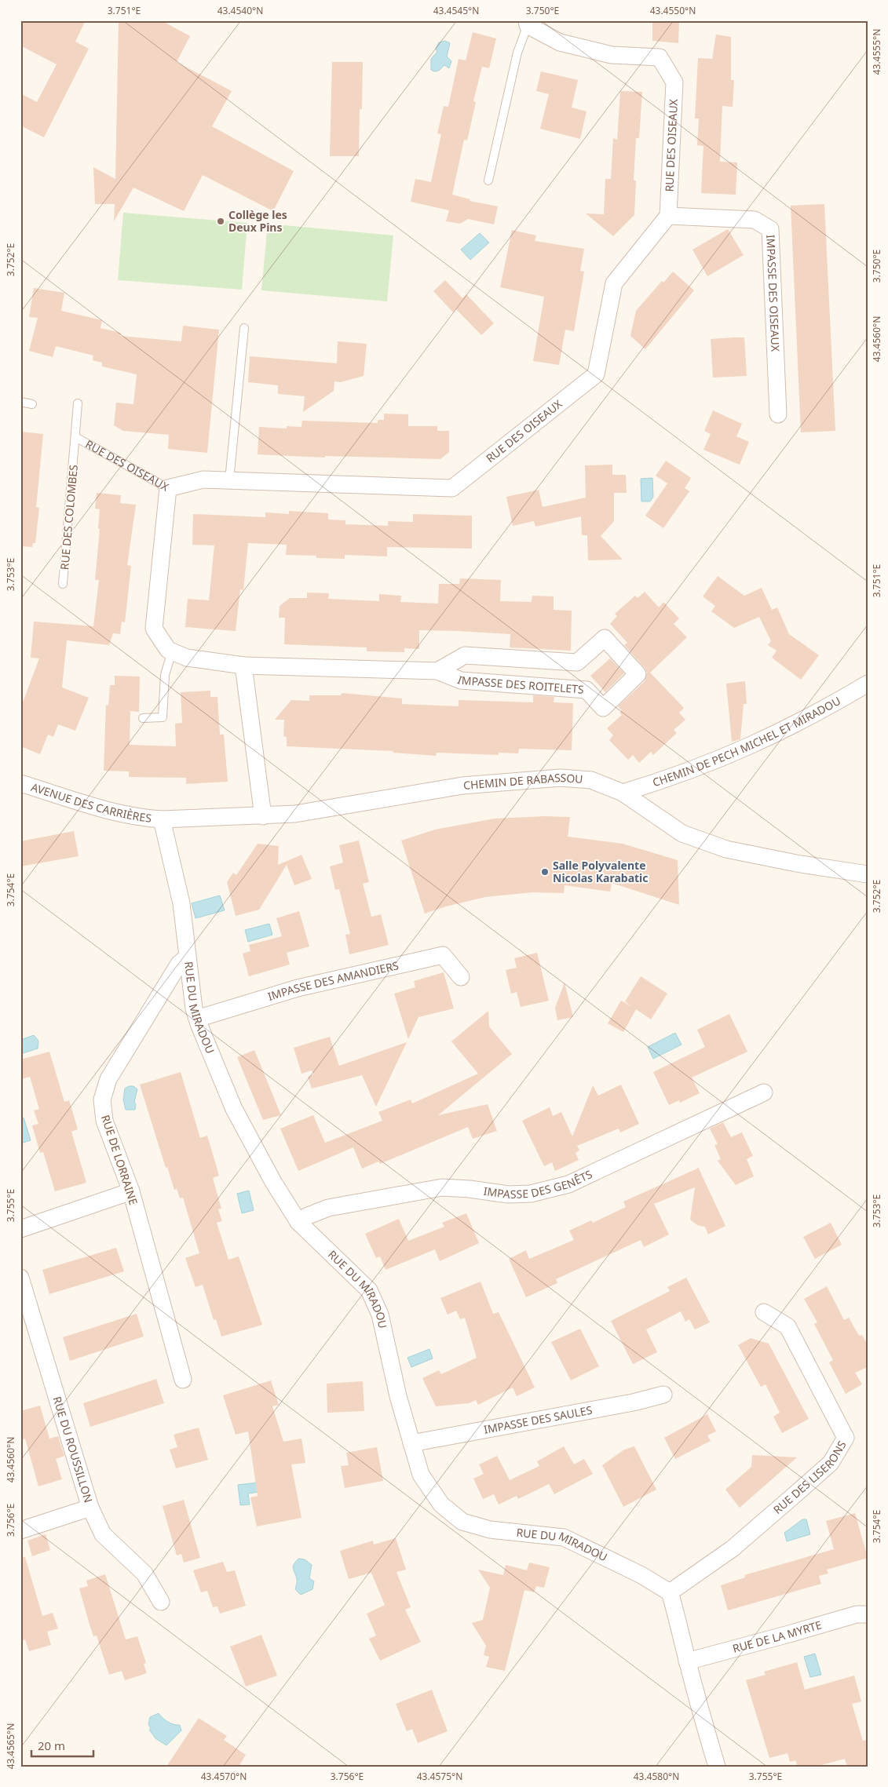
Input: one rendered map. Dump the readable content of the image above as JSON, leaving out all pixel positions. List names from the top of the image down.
{
  "streets": {
    "street": [
      "RUE DES OISEAUX",
      "IMPASSE DES OISEAUX",
      "IMPASSE DES ROITELETS",
      "CHEMIN DE PECH MICHEL ET MIRADOU",
      "CHEMIN DE RABASSOU",
      "AVENUE DES CARRIÈRES",
      "IMPASSE DES AMANDIERS",
      "RUE DU MIRADOU",
      "RUE DE LORRAINE",
      "IMPASSE DES GENÊTS",
      "IMPASSE DES SAULES",
      "RUE DU ROUSSILLON",
      "RUE DES LISERONS",
      "RUE DE LA MYRTE"
    ],
    "lane": ["RUE DES COLOMBES"]
  },
  "crossings": [
    ["RUE DES OISEAUX", "IMPASSE DES OISEAUX"],
    ["RUE DES OISEAUX", "RUE DES COLOMBES"],
    ["CHEMIN DE PECH MICHEL ET MIRADOU", "CHEMIN DE RABASSOU"],
    ["CHEMIN DE RABASSOU", "AVENUE DES CARRIÈRES"],
    ["CHEMIN DE RABASSOU", "RUE DU MIRADOU"],
    ["AVENUE DES CARRIÈRES", "RUE DU MIRADOU"],
    ["IMPASSE DES AMANDIERS", "RUE DU MIRADOU"],
    ["RUE DU MIRADOU", "RUE DE LORRAINE"],
    ["RUE DU MIRADOU", "IMPASSE DES GENÊTS"],
    ["RUE DU MIRADOU", "IMPASSE DES SAULES"],
    ["RUE DU MIRADOU", "RUE DES LISERONS"]
  ],
  "places": ["Collège les Deux Pins", "Salle Polyvalente Nicolas Karabatic"],
  "scale_bar": "20 m",
  "coordinates": [
    "3.751°E",
    "43.4540°N",
    "43.4545°N",
    "3.750°E",
    "43.4550°N",
    "43.4555°N",
    "3.752°E",
    "43.4560°N",
    "3.753°E",
    "3.754°E",
    "3.755°E",
    "3.756°E",
    "43.4565°N",
    "43.4570°N",
    "43.4575°N",
    "43.4580°N"
  ]
}
